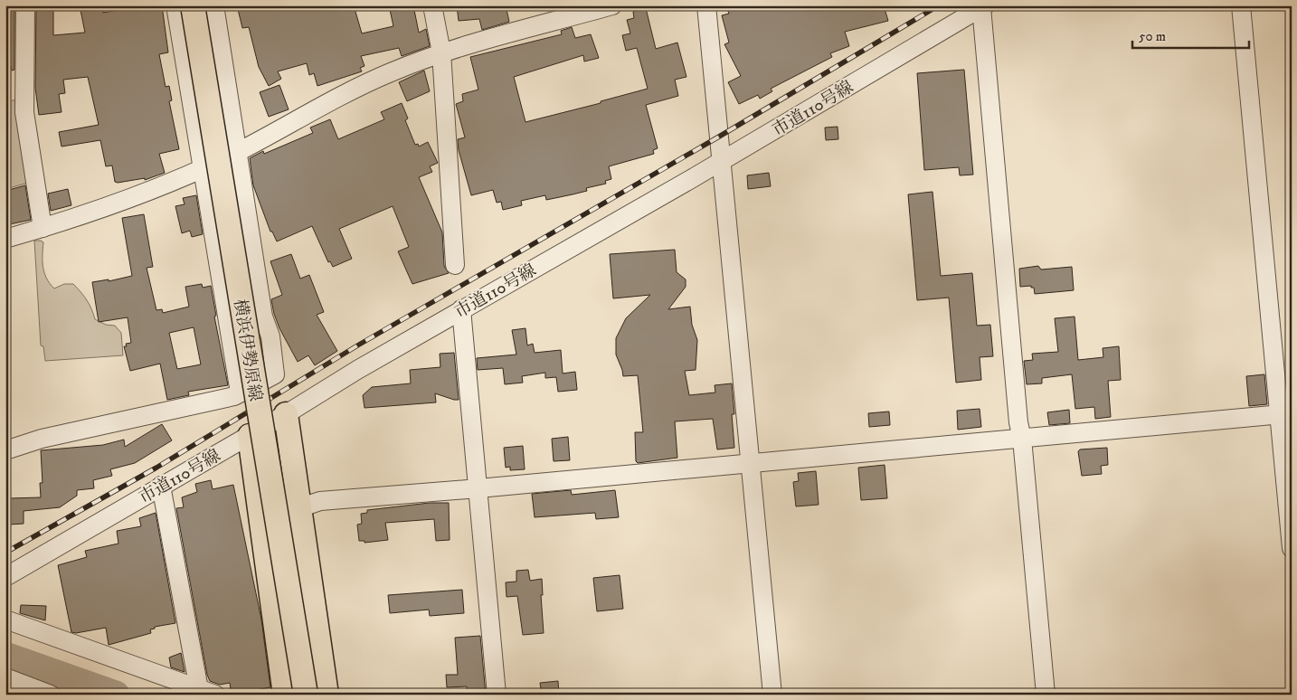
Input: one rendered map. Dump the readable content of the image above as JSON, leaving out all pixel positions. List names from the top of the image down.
{
  "streets": {
    "main road": ["横浜伊勢原線"],
    "street": ["市道110号線"]
  },
  "scale_bar": "50 m"
}
